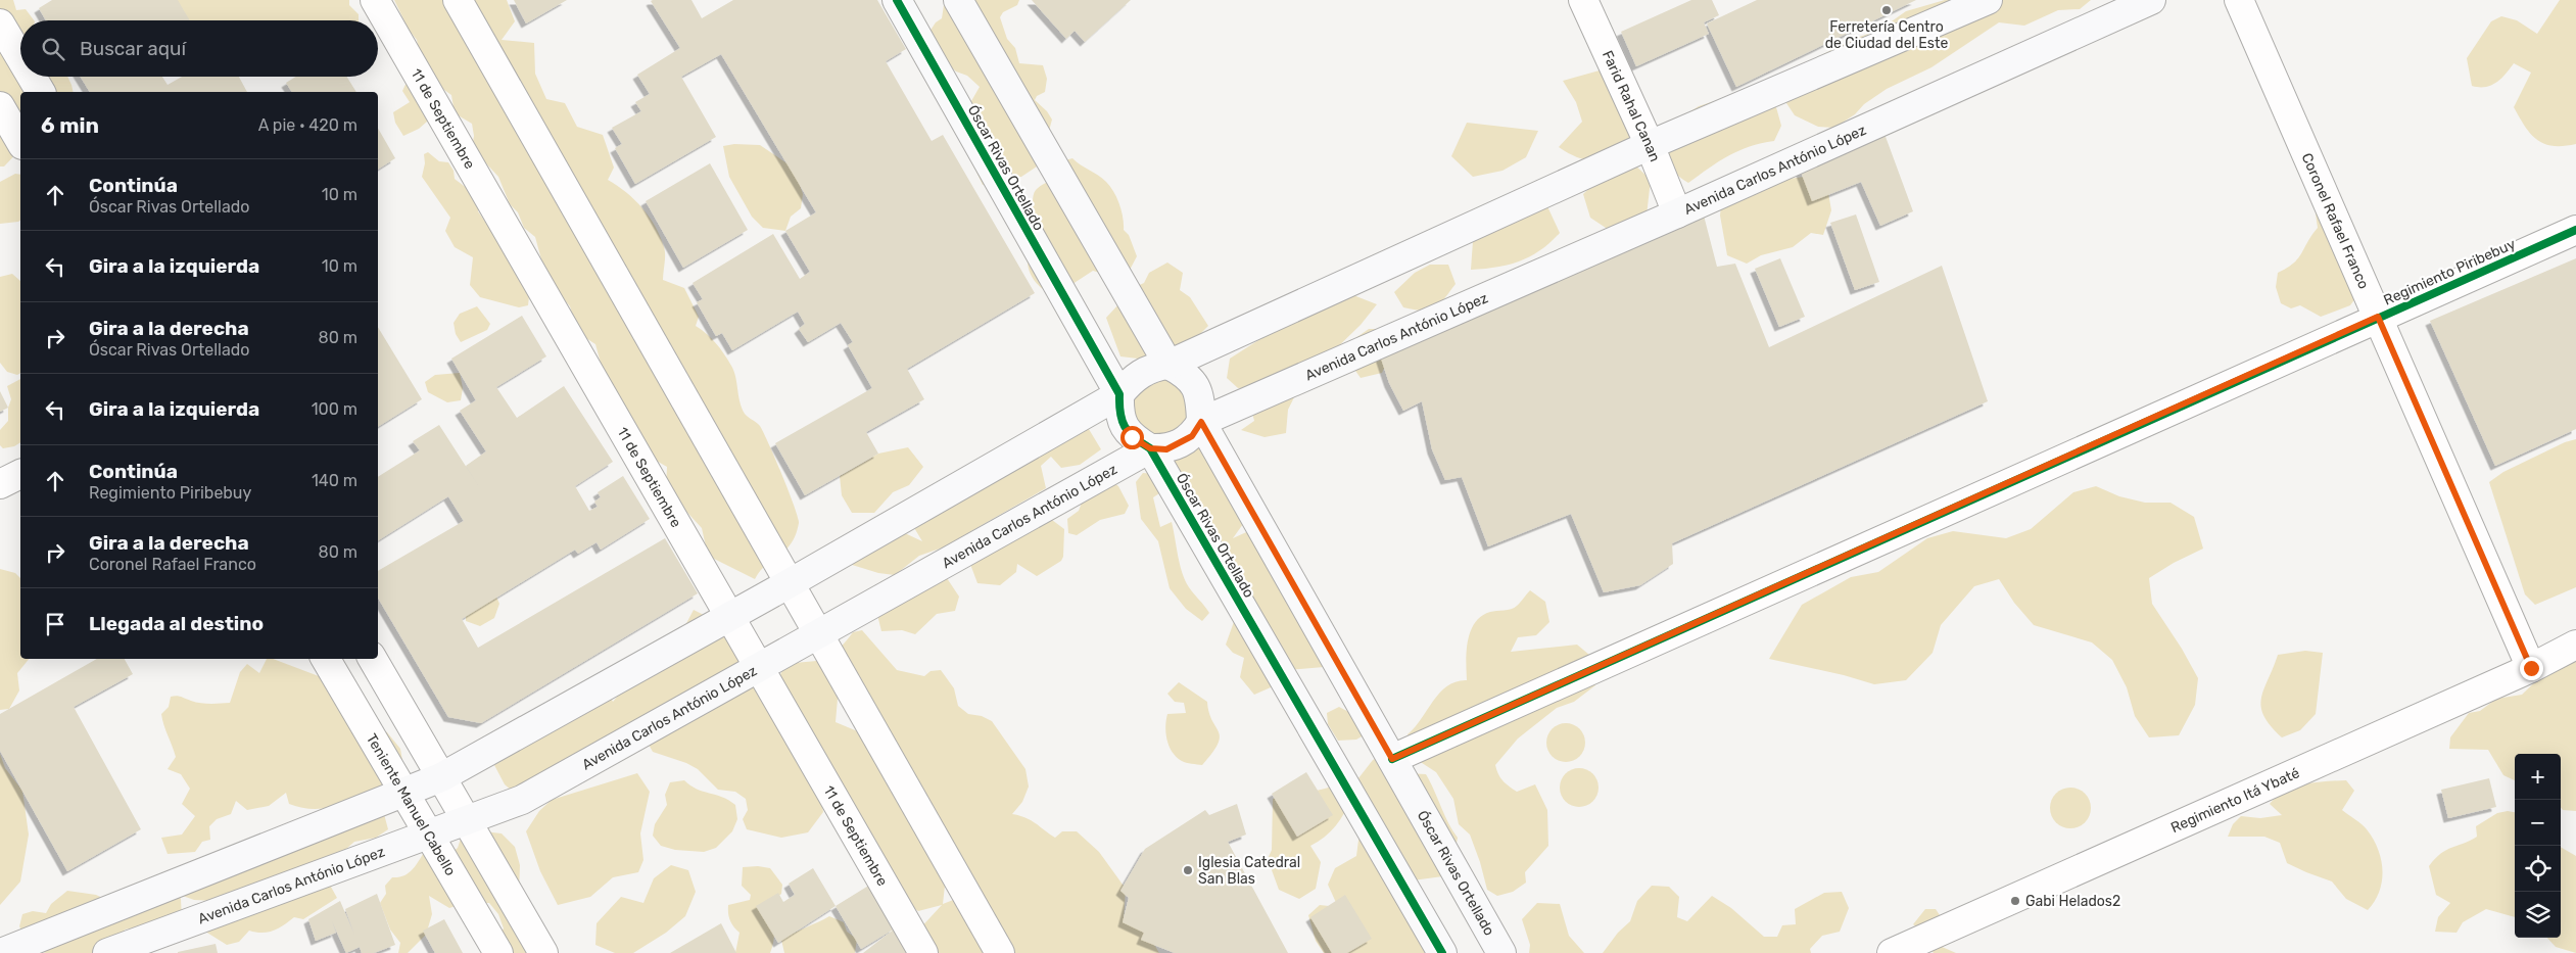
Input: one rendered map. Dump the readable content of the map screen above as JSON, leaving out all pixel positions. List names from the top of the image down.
{
  "streets": {
    "main road": ["Óscar Rivas Ortellado", "Avenida Carlos António López"],
    "street": [
      "Farid Rahal Canan",
      "11 de Septiembre",
      "Coronel Rafael Franco",
      "Regimiento Piribebuy",
      "Regimiento Itá Ybaté",
      "Teniente Manuel Cabello"
    ]
  },
  "crossings": [
    ["Farid Rahal Canan", "Avenida Carlos António López"],
    ["11 de Septiembre", "Avenida Carlos António López"],
    ["Óscar Rivas Ortellado", "Avenida Carlos António López"],
    ["Óscar Rivas Ortellado", "Regimiento Piribebuy"],
    ["Avenida Carlos António López", "Teniente Manuel Cabello"],
    ["Coronel Rafael Franco", "Regimiento Piribebuy"],
    ["Coronel Rafael Franco", "Regimiento Itá Ybaté"]
  ],
  "places": ["Ferretería Centro de Ciudad del Este", "Iglesia Catedral San Blas", "Gabi Helados2"],
  "page": {
    "search": "Buscar aquí",
    "heading": ["6 min", "A pie · 420 m"],
    "list": [
      ["Continúa", "Óscar Rivas Ortellado", "10 m"],
      ["Gira a la izquierda", "10 m"],
      ["Gira a la derecha", "Óscar Rivas Ortellado", "80 m"],
      ["Gira a la izquierda", "100 m"],
      ["Continúa", "Regimiento Piribebuy", "140 m"],
      ["Gira a la derecha", "Coronel Rafael Franco", "80 m"],
      "Llegada al destino"
    ],
    "map_buttons": ["+", "−"]
  }
}
